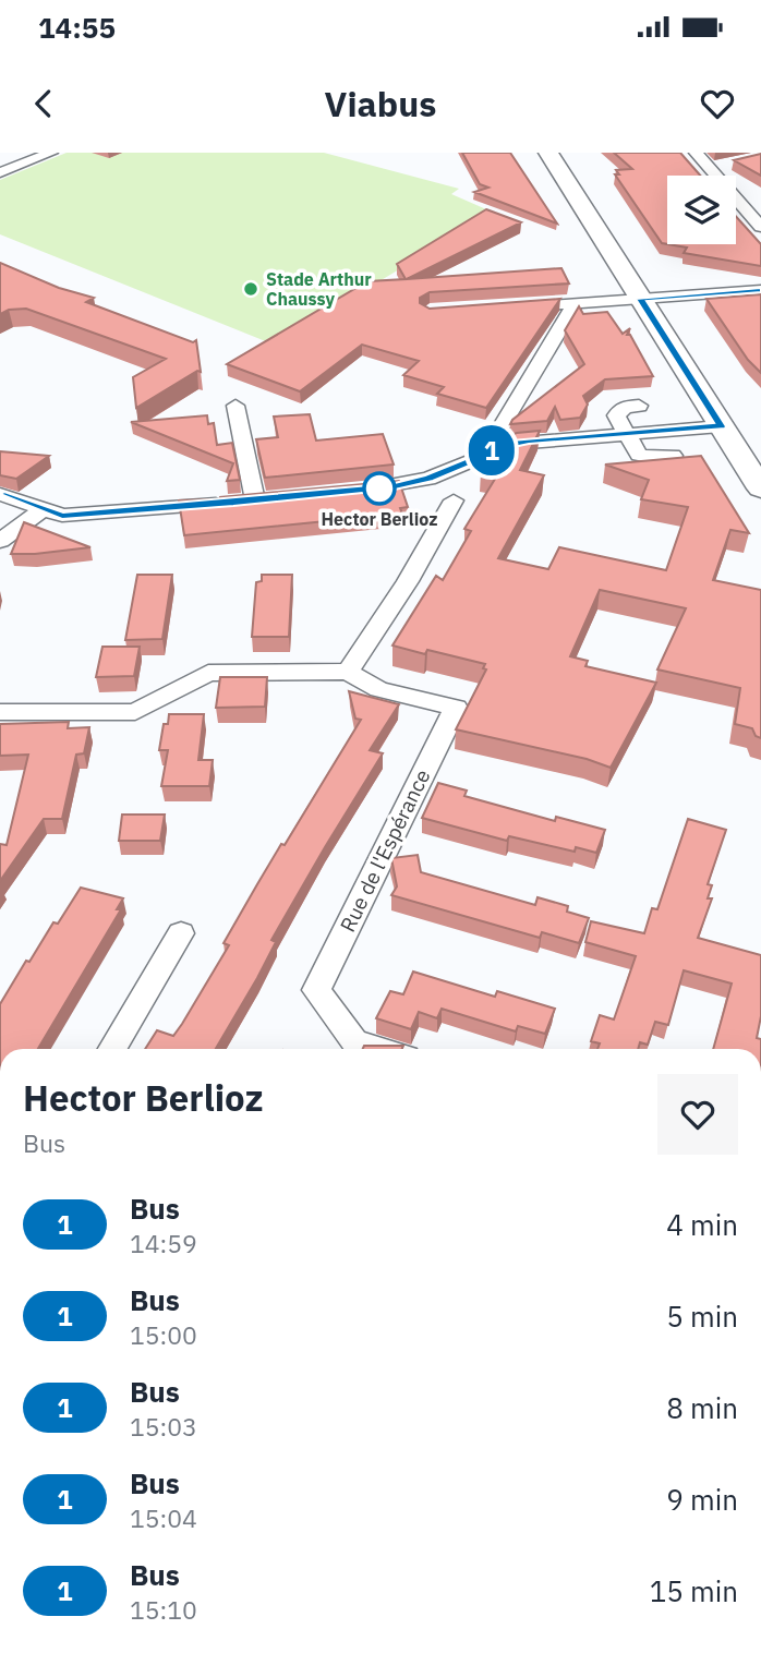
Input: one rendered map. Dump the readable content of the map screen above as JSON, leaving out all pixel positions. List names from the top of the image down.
{
  "streets": {
    "street": ["Rue de l'Espérance"]
  },
  "places": ["Stade Arthur Chaussy", "Hector Berlioz"],
  "lines": ["bus line 1"],
  "page": {
    "status": "14:55",
    "header": "Viabus",
    "on_map": "1",
    "heading": ["Hector Berlioz", "Bus"],
    "list": [
      {
        "mark": "1",
        "name": "Bus",
        "note": "14:59",
        "value": "4 min"
      },
      {
        "mark": "1",
        "name": "Bus",
        "note": "15:00",
        "value": "5 min"
      },
      {
        "mark": "1",
        "name": "Bus",
        "note": "15:03",
        "value": "8 min"
      },
      {
        "mark": "1",
        "name": "Bus",
        "note": "15:04",
        "value": "9 min"
      },
      {
        "mark": "1",
        "name": "Bus",
        "note": "15:10",
        "value": "15 min"
      }
    ]
  }
}
